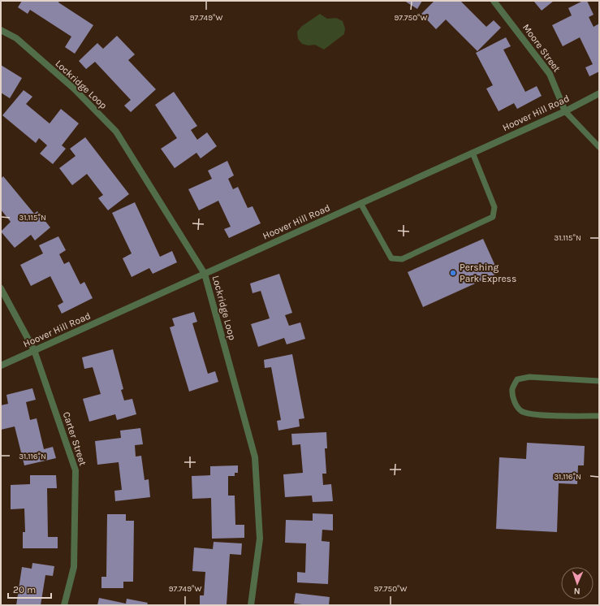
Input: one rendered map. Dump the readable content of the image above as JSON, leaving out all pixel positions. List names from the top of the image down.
{
  "streets": {
    "street": [
      "Moore Street",
      "Lockridge Loop",
      "Hoover Hill Road",
      "Carter Street"
    ]
  },
  "crossings": [
    ["Moore Street", "Hoover Hill Road"],
    ["Lockridge Loop", "Hoover Hill Road"],
    ["Hoover Hill Road", "Carter Street"]
  ],
  "places": ["Pershing Park Express"],
  "scale_bar": "20 m",
  "north": "bottom",
  "coordinates": [
    "97.749°W",
    "97.750°W",
    "31.115°N",
    "31.116°N"
  ]
}
